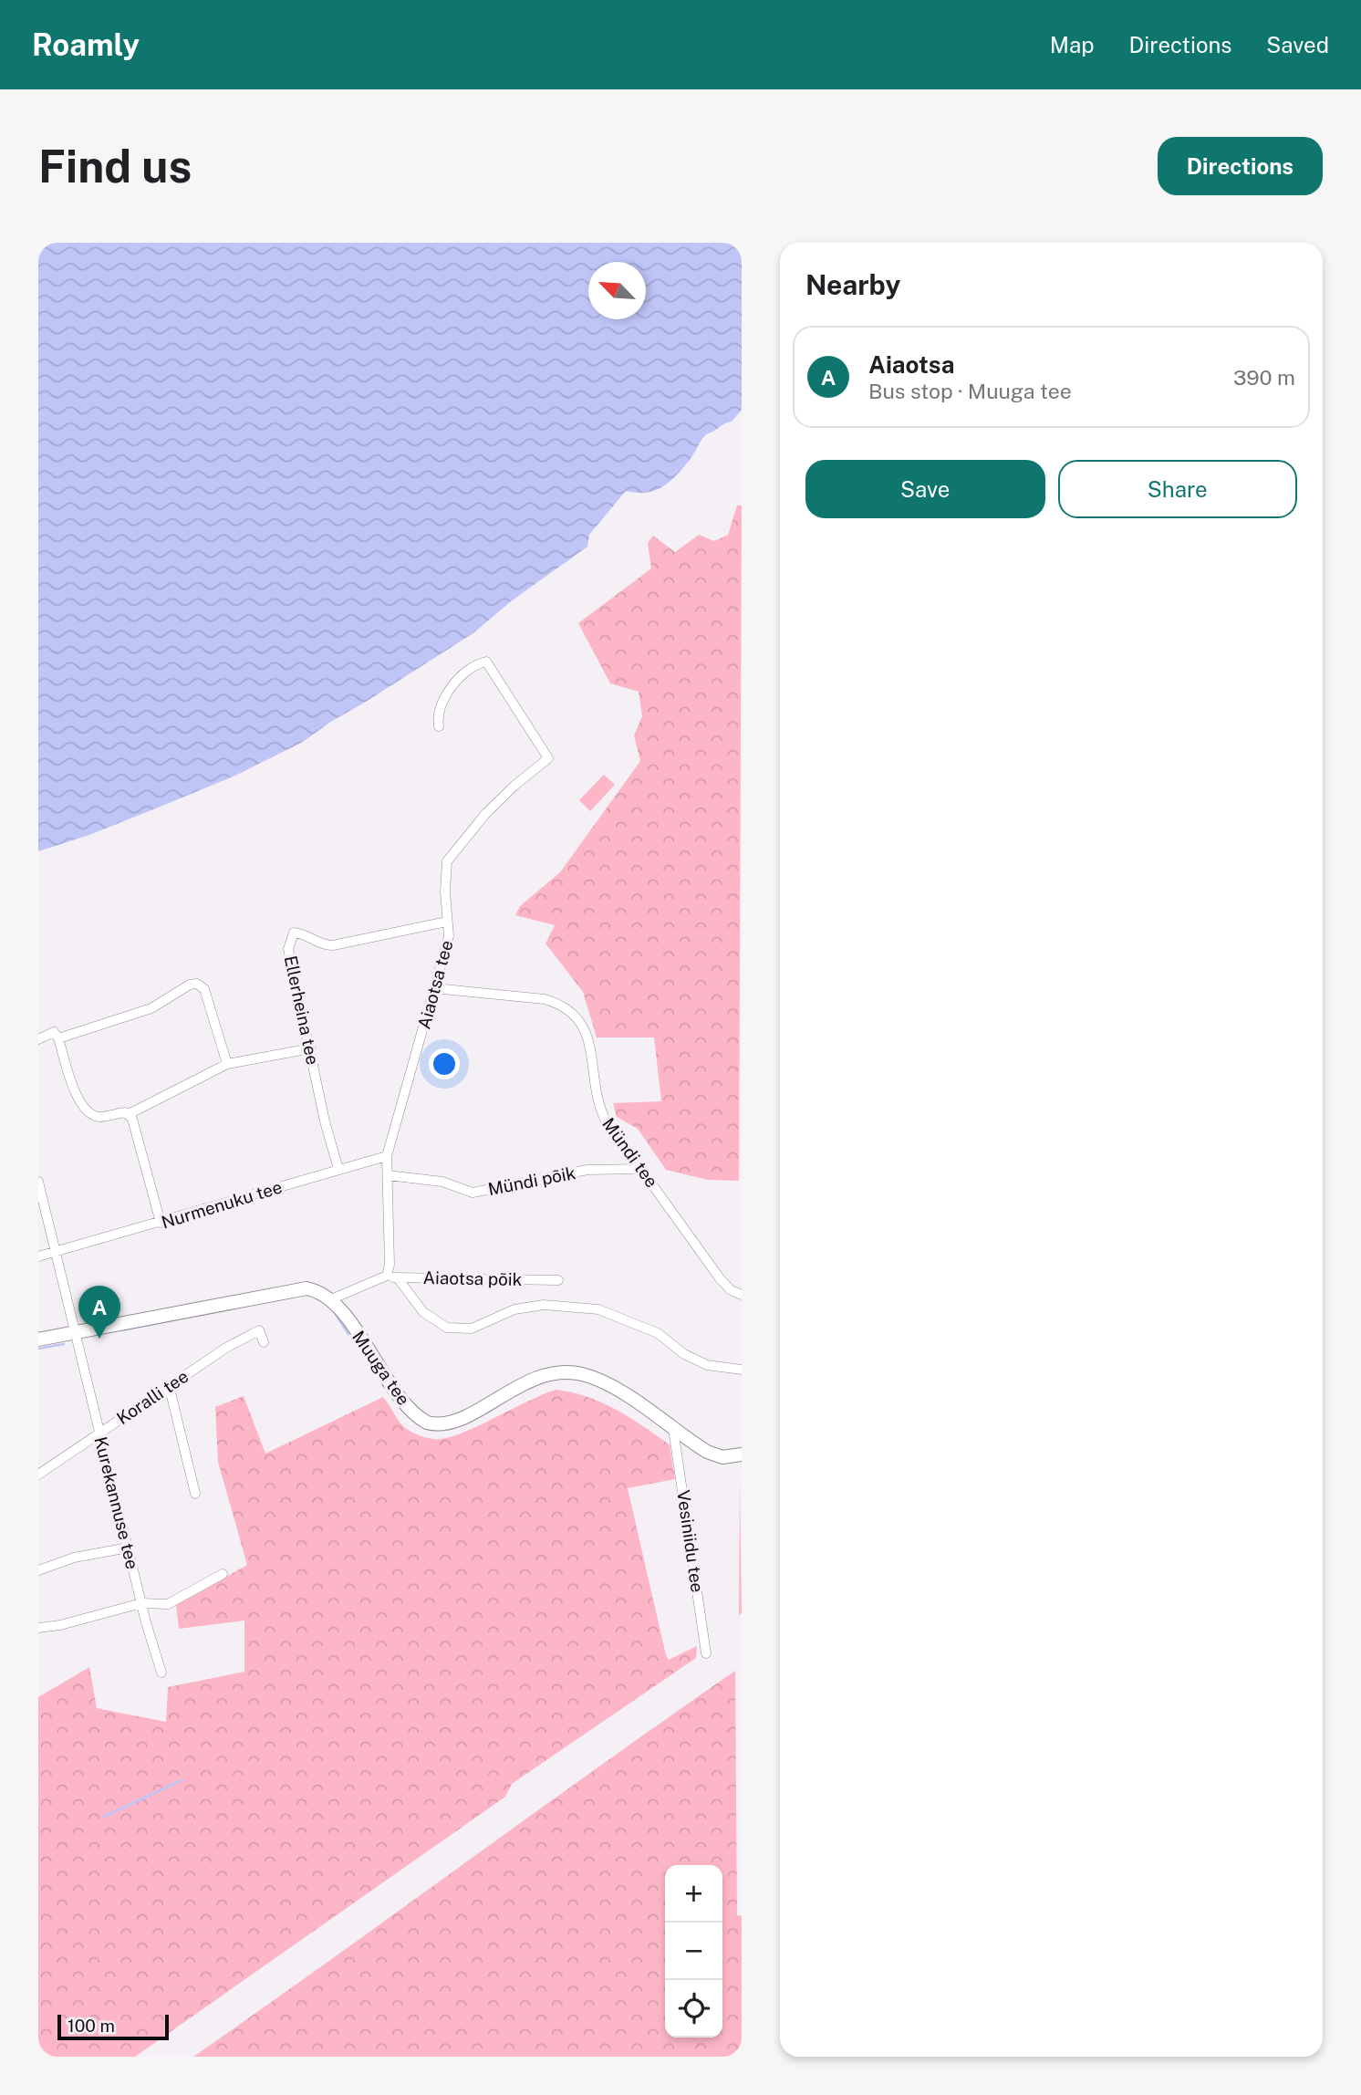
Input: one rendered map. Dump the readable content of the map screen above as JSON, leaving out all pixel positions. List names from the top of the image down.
{
  "streets": {
    "street": [
      "Aiaotsa tee",
      "Ellerheina tee",
      "Mündi tee",
      "Mündi põik",
      "Nurmenuku tee",
      "Aiaotsa põik",
      "Muuga tee",
      "Koralli tee",
      "Kurekannuse tee",
      "Vesiniidu tee"
    ]
  },
  "crossings": [
    ["Aiaotsa tee", "Ellerheina tee"],
    ["Aiaotsa tee", "Mündi tee"],
    ["Aiaotsa tee", "Mündi põik"],
    ["Aiaotsa tee", "Nurmenuku tee"],
    ["Aiaotsa tee", "Aiaotsa põik"],
    ["Ellerheina tee", "Nurmenuku tee"],
    ["Mündi tee", "Mündi põik"],
    ["Nurmenuku tee", "Kurekannuse tee"],
    ["Muuga tee", "Vesiniidu tee"],
    ["Koralli tee", "Kurekannuse tee"]
  ],
  "scale_bar": "100 m",
  "north": "top left",
  "page": {
    "header": "Roamly",
    "nav": ["Map", "Directions", "Saved"],
    "buttons": [
      "Directions",
      ["Save", "Share"]
    ],
    "title": "Find us",
    "heading": "Nearby",
    "list": [
      {
        "mark": "A",
        "name": "Aiaotsa",
        "note": "Bus stop · Muuga tee",
        "value": "390 m"
      }
    ],
    "pins": "A",
    "map_buttons": ["+", "−"],
    "scale": "100 m"
  }
}
